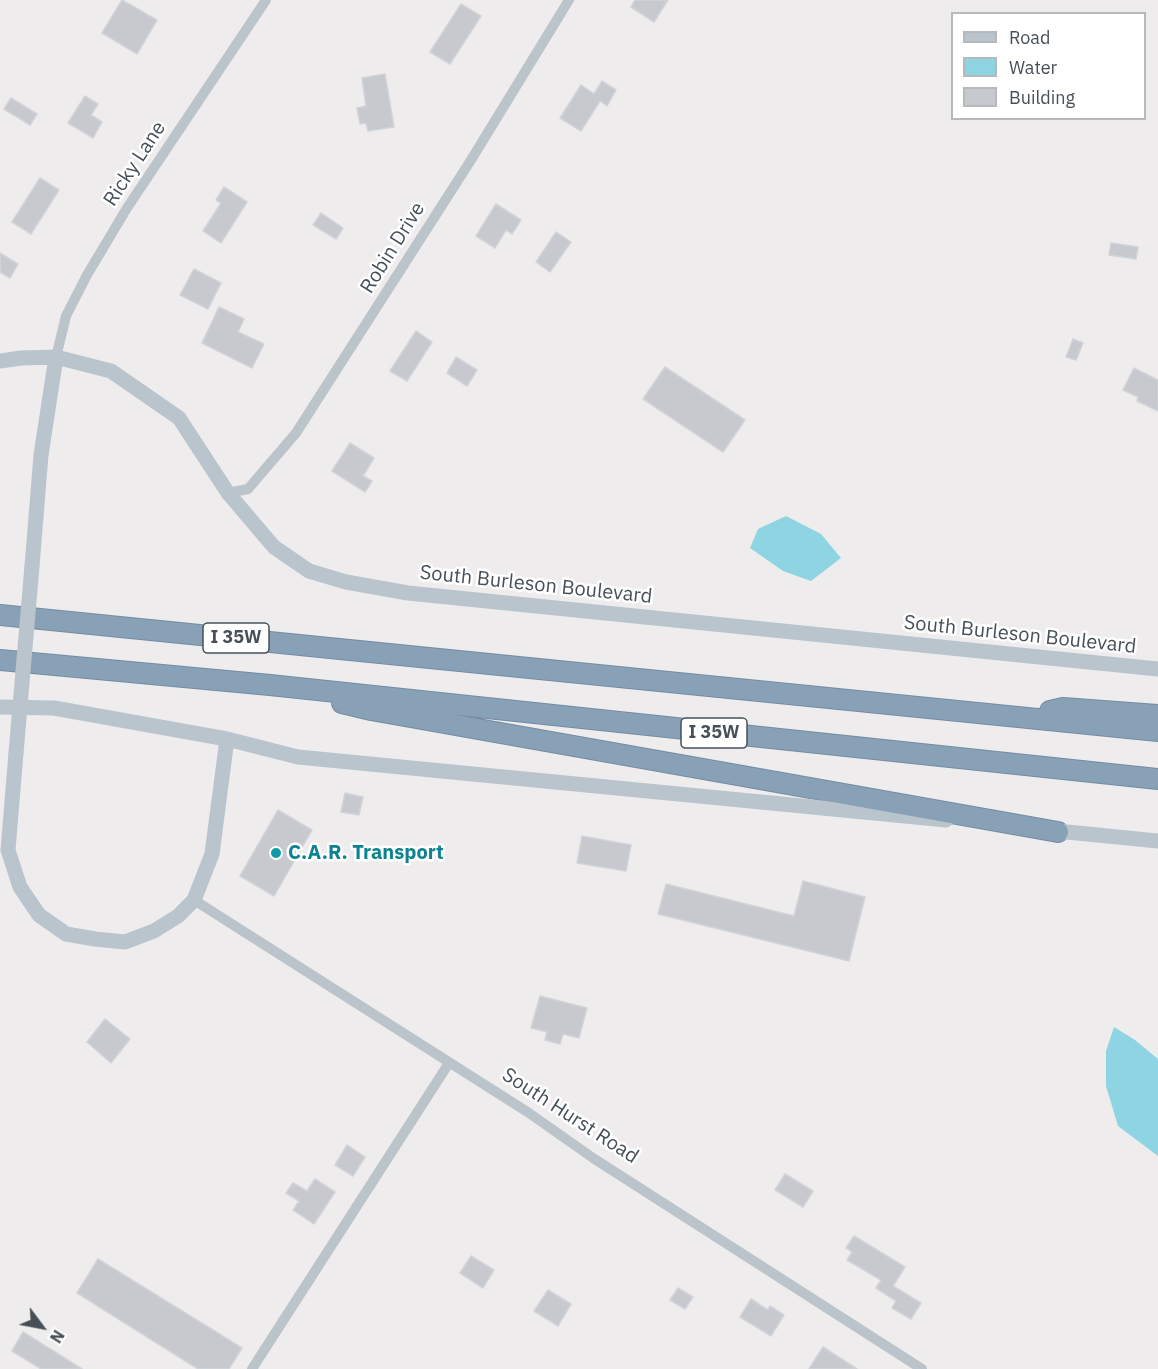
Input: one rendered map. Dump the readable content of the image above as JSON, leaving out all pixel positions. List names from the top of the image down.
{
  "streets": {
    "highway": ["I 35W"],
    "main road": ["South Burleson Boulevard"],
    "street": ["Ricky Lane", "Robin Drive", "South Hurst Road"]
  },
  "crossings": [
    ["Ricky Lane", "South Burleson Boulevard"],
    ["Robin Drive", "South Burleson Boulevard"]
  ],
  "places": ["C.A.R. Transport"],
  "legend": ["Road", "Water", "Building"],
  "north": "bottom right"
}
